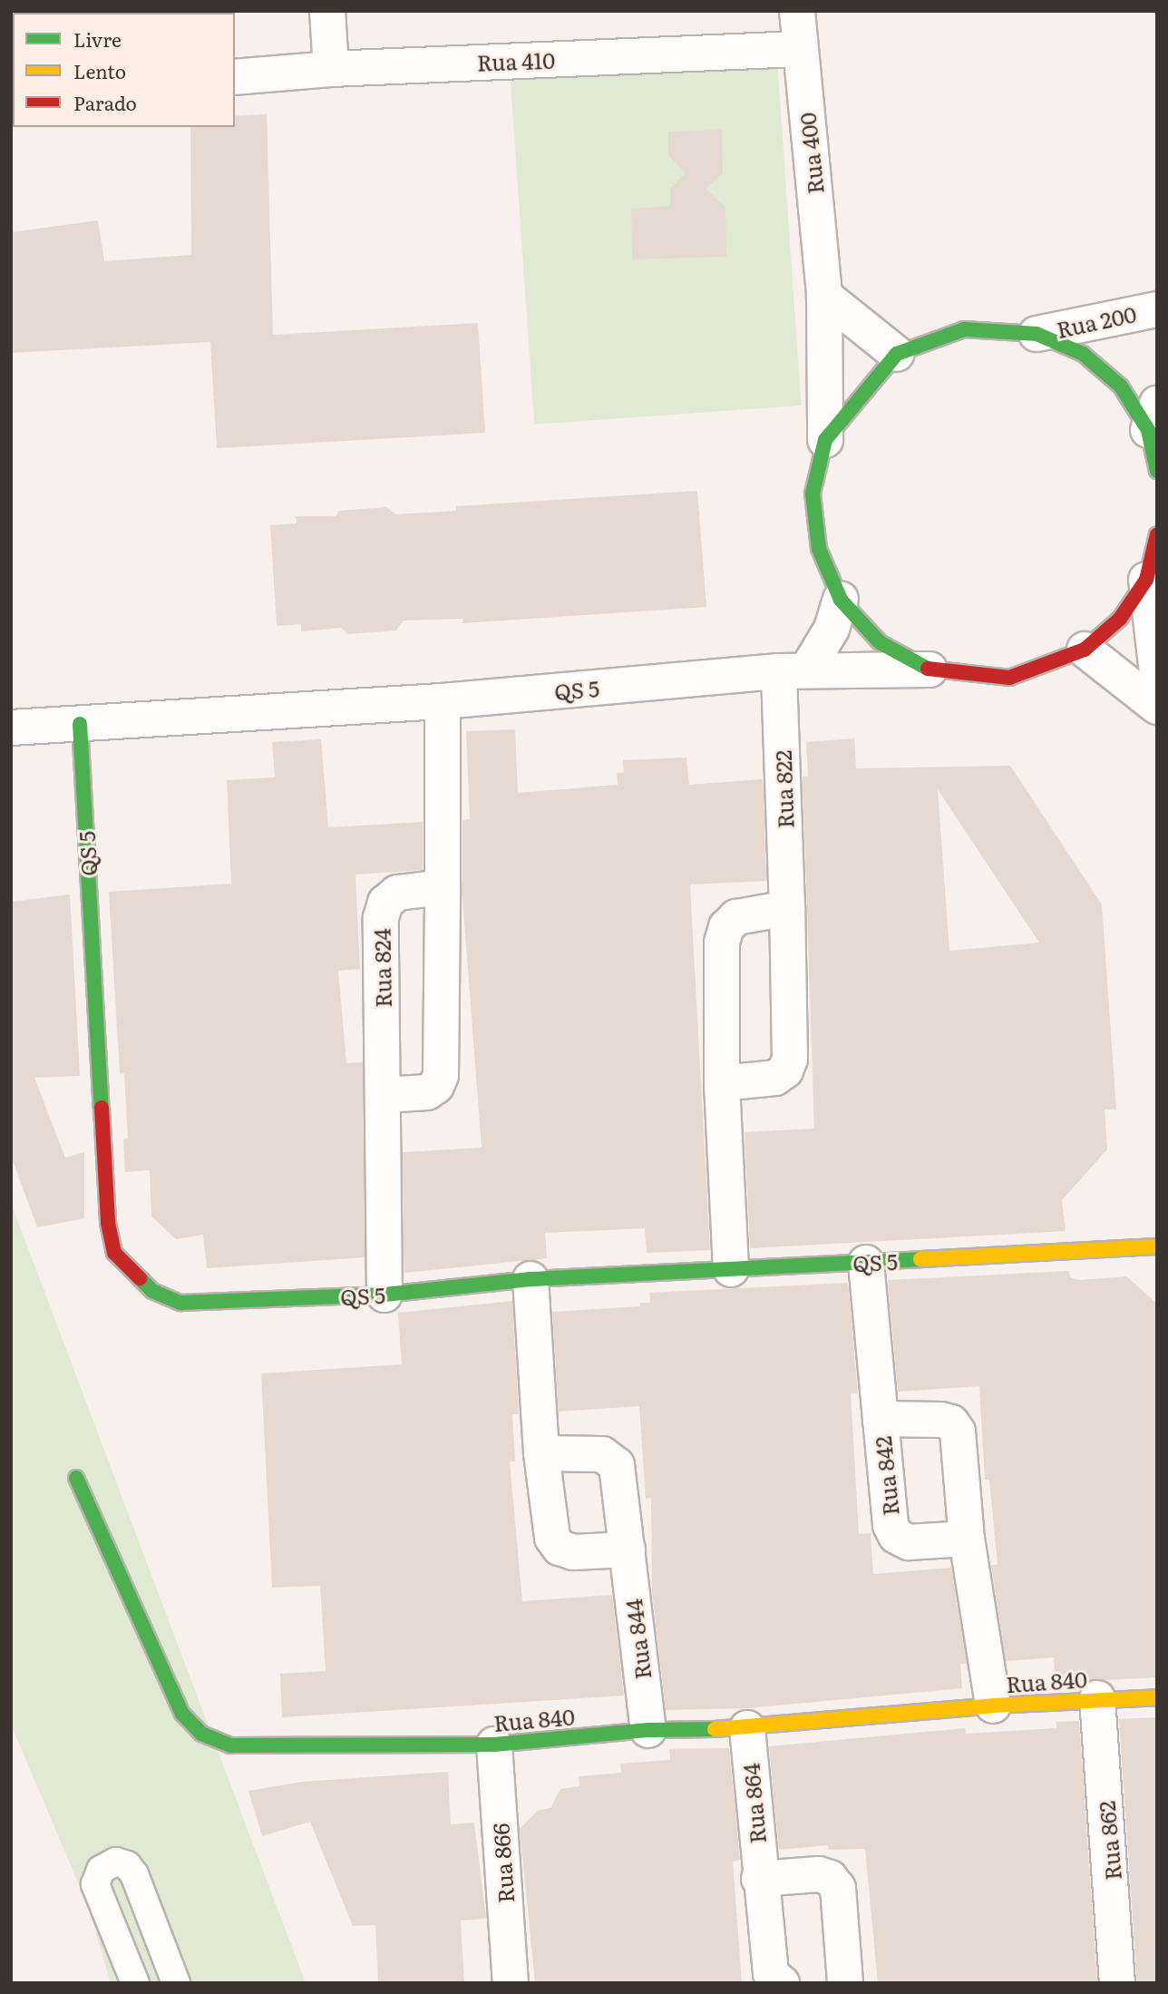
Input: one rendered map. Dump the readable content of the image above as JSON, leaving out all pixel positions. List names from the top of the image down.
{
  "streets": {
    "street": [
      "Rua 410",
      "Rua 400",
      "Rua 200",
      "QS 5",
      "Rua 822",
      "Rua 824",
      "Rua 842",
      "Rua 844",
      "Rua 840",
      "Rua 864",
      "Rua 862",
      "Rua 866"
    ]
  },
  "crossings": [
    ["Rua 410", "Rua 400"],
    ["QS 5", "Rua 822"],
    ["QS 5", "Rua 824"],
    ["QS 5", "Rua 842"],
    ["Rua 842", "Rua 840"],
    ["Rua 844", "Rua 840"],
    ["Rua 840", "Rua 864"],
    ["Rua 840", "Rua 862"],
    ["Rua 840", "Rua 866"]
  ],
  "legend": ["Livre", "Lento", "Parado"]
}
